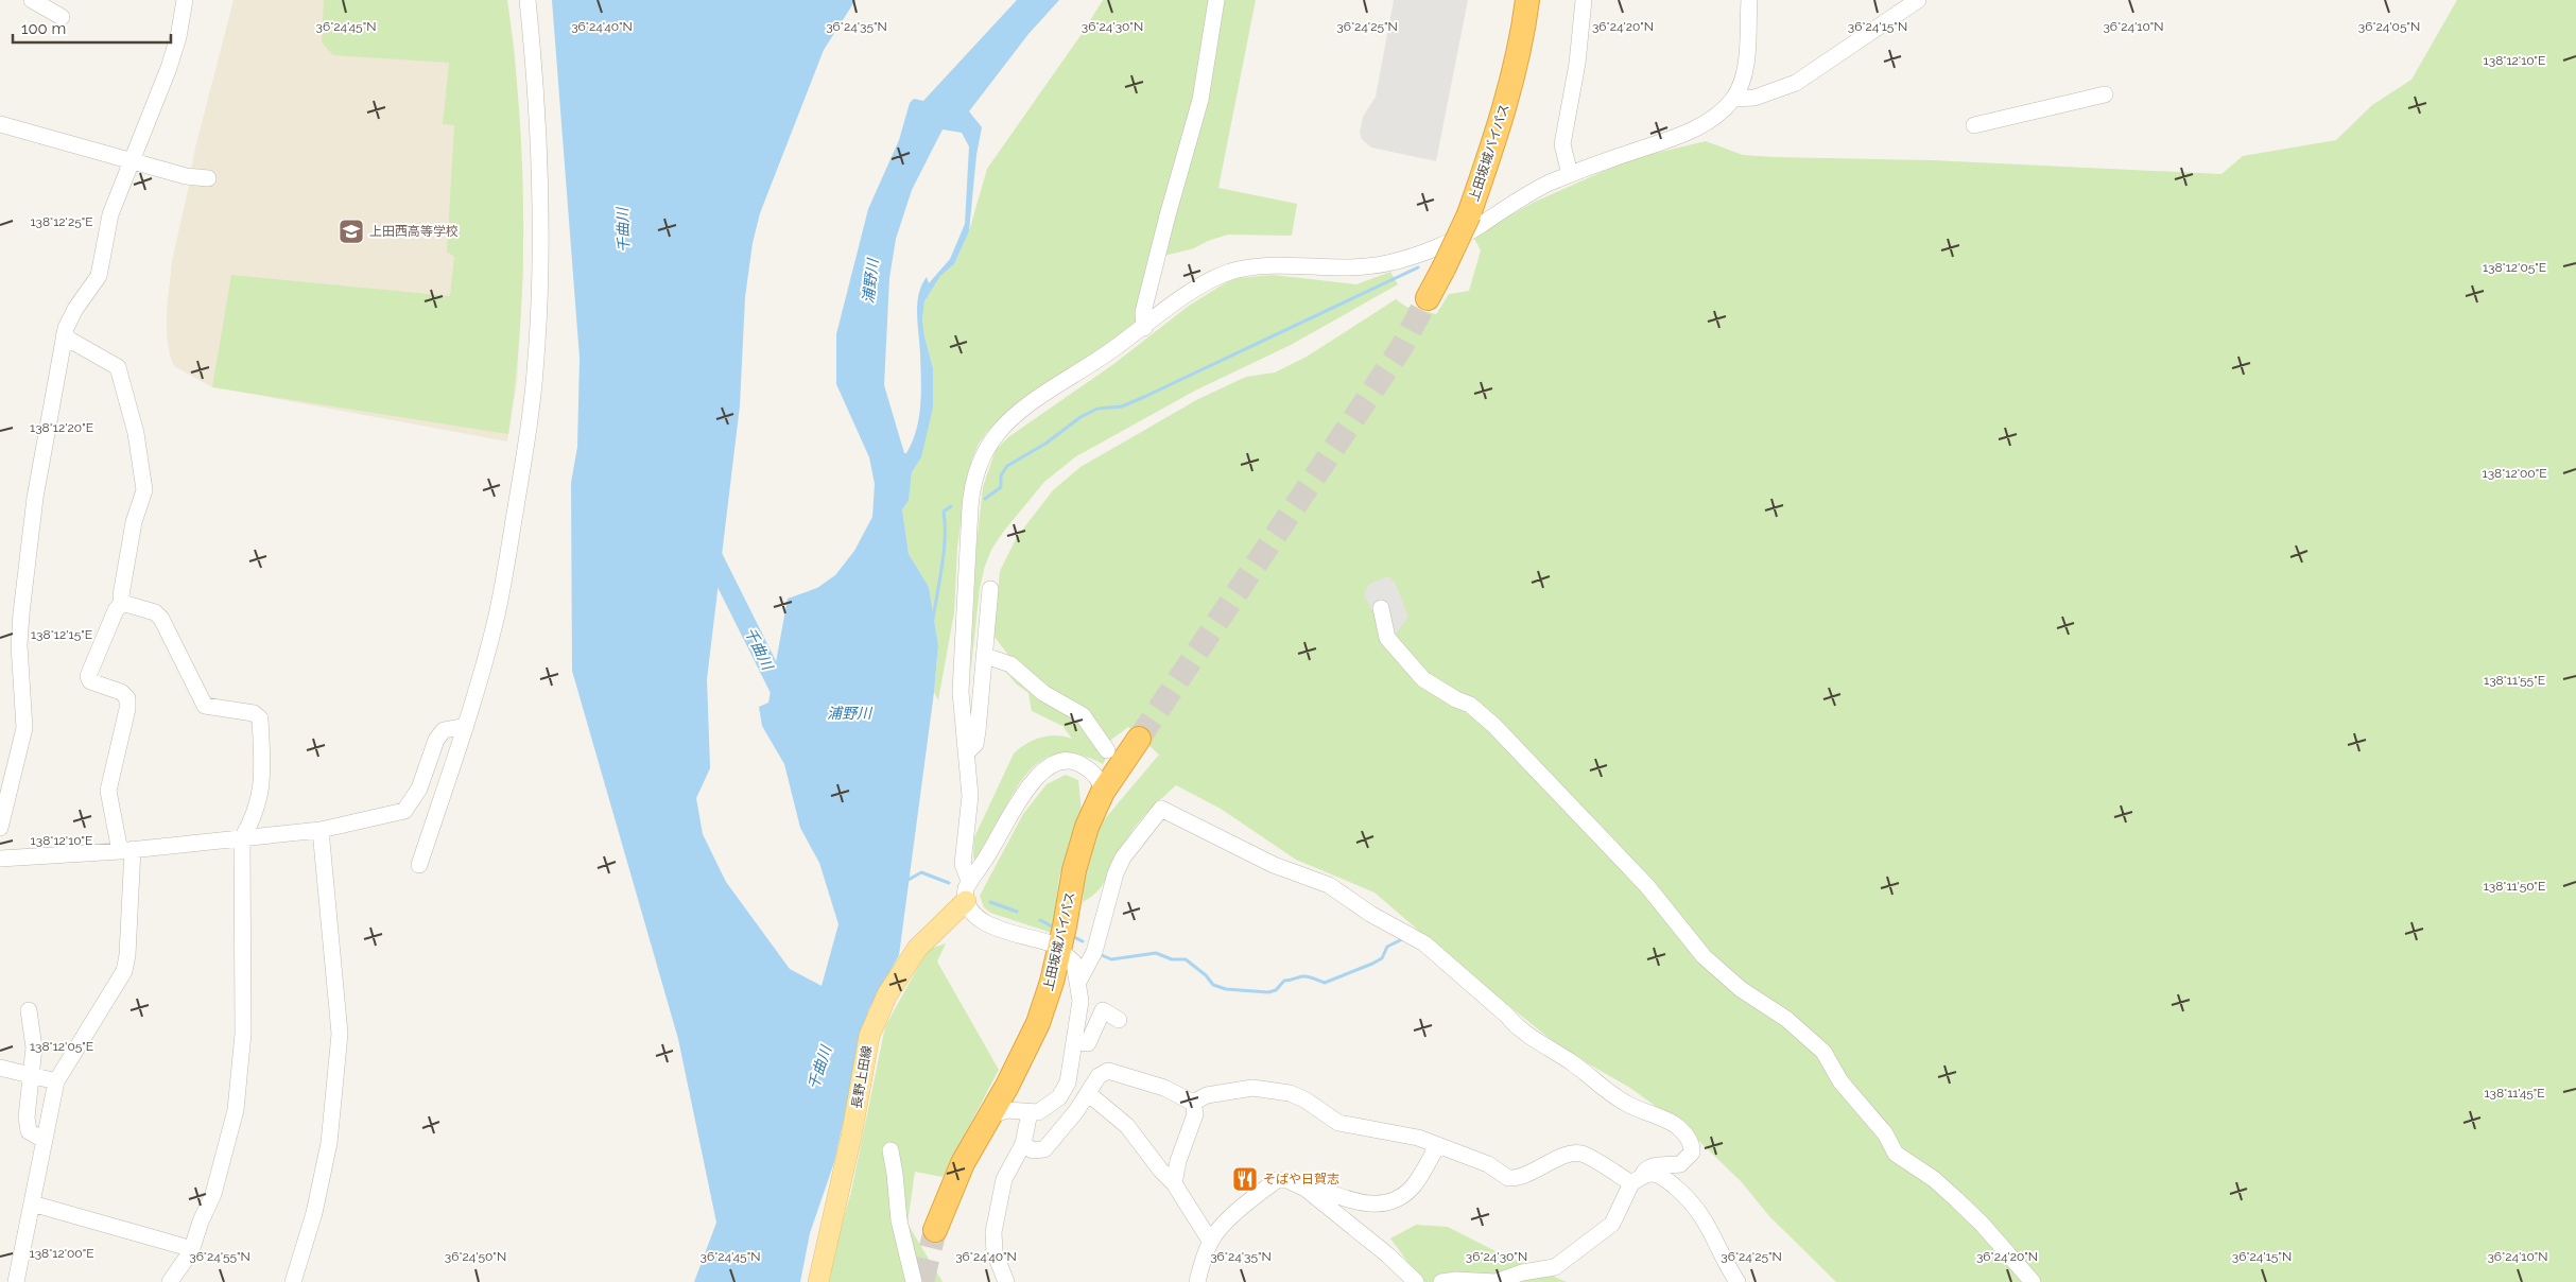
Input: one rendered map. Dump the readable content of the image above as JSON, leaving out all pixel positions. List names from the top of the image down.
{
  "streets": {
    "highway": ["上田坂城バイパス"],
    "main road": ["長野上田線"]
  },
  "water": ["千曲川", "浦野川"],
  "places": {
    "school or university": ["上田西高等学校"],
    "restaurant": ["そばや日賀志"]
  },
  "scale_bar": "100 m",
  "coordinates": [
    "36°24'45\"N",
    "36°24'40\"N",
    "36°24'35\"N",
    "36°24'30\"N",
    "36°24'25\"N",
    "36°24'20\"N",
    "36°24'15\"N",
    "36°24'10\"N",
    "36°24'05\"N",
    "138°12'10\"E",
    "138°12'25\"E",
    "138°12'05\"E",
    "138°12'20\"E",
    "138°12'00\"E",
    "138°12'15\"E",
    "138°11'55\"E",
    "138°11'50\"E",
    "138°11'45\"E",
    "36°24'55\"N",
    "36°24'50\"N"
  ]
}
